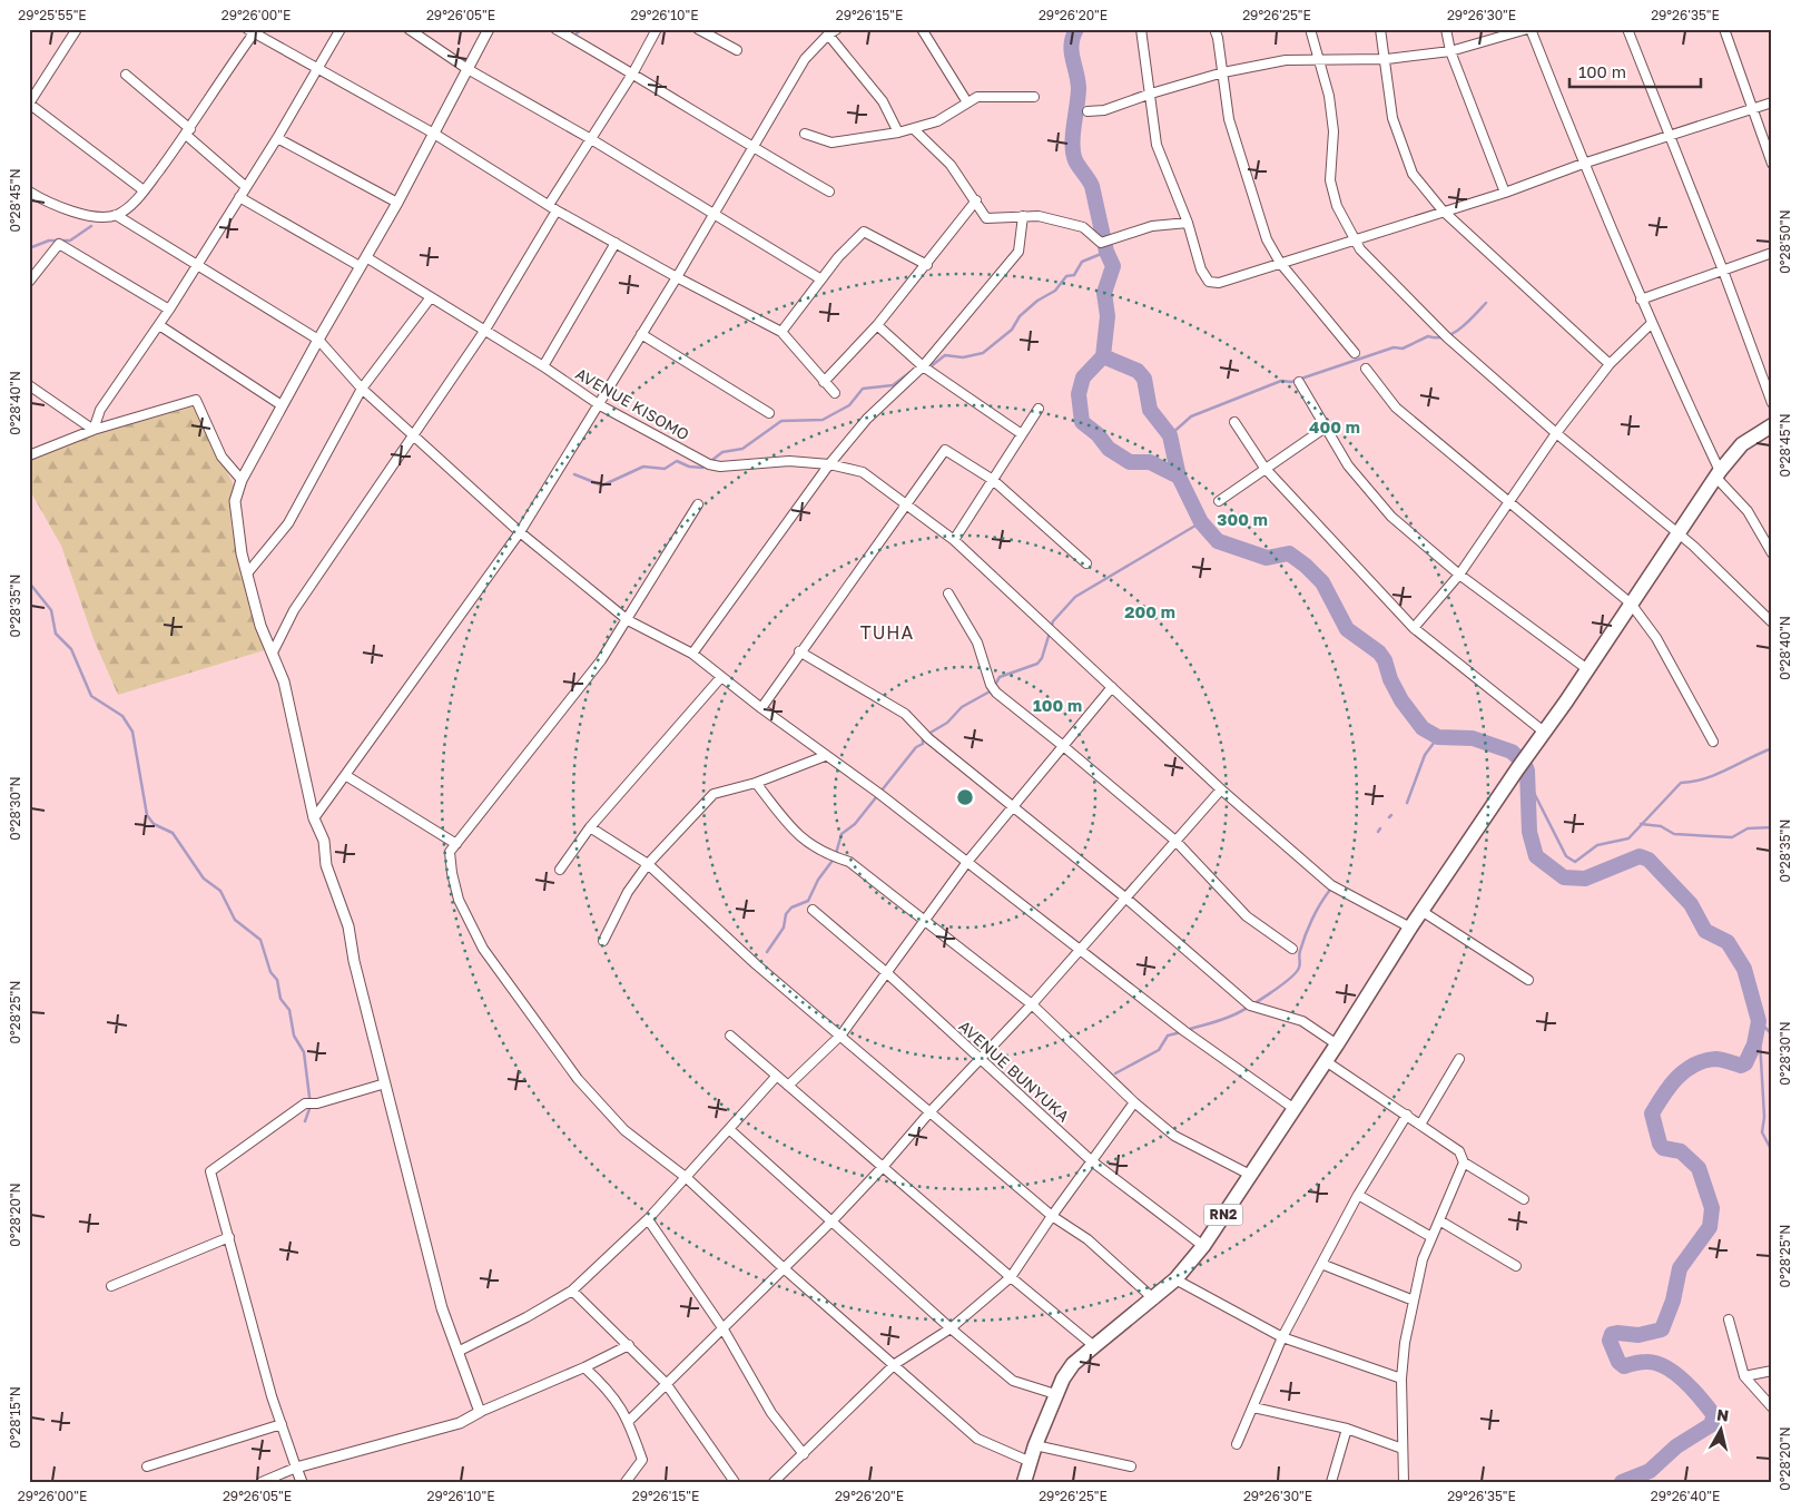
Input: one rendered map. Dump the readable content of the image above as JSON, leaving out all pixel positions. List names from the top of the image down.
{
  "streets": {
    "highway": ["RN2"],
    "street": ["AVENUE KISOMO", "AVENUE BUNYUKA"]
  },
  "crossings": [
    ["AVENUE KISOMO", "RN2"],
    ["AVENUE BUNYUKA", "RN2"]
  ],
  "districts": ["TUHA"],
  "scale_bar": "100 m",
  "north": "top",
  "coordinates": [
    "29°25'55\"E",
    "29°26'00\"E",
    "29°26'05\"E",
    "29°26'10\"E",
    "29°26'15\"E",
    "29°26'20\"E",
    "29°26'25\"E",
    "29°26'30\"E",
    "29°26'35\"E",
    "0°28'45\"N",
    "0°28'50\"N",
    "0°28'40\"N",
    "0°28'35\"N",
    "0°28'30\"N",
    "0°28'25\"N",
    "0°28'20\"N",
    "0°28'15\"N",
    "29°26'40\"E"
  ],
  "rings": [
    "400 m",
    "300 m",
    "200 m",
    "100 m"
  ]
}
